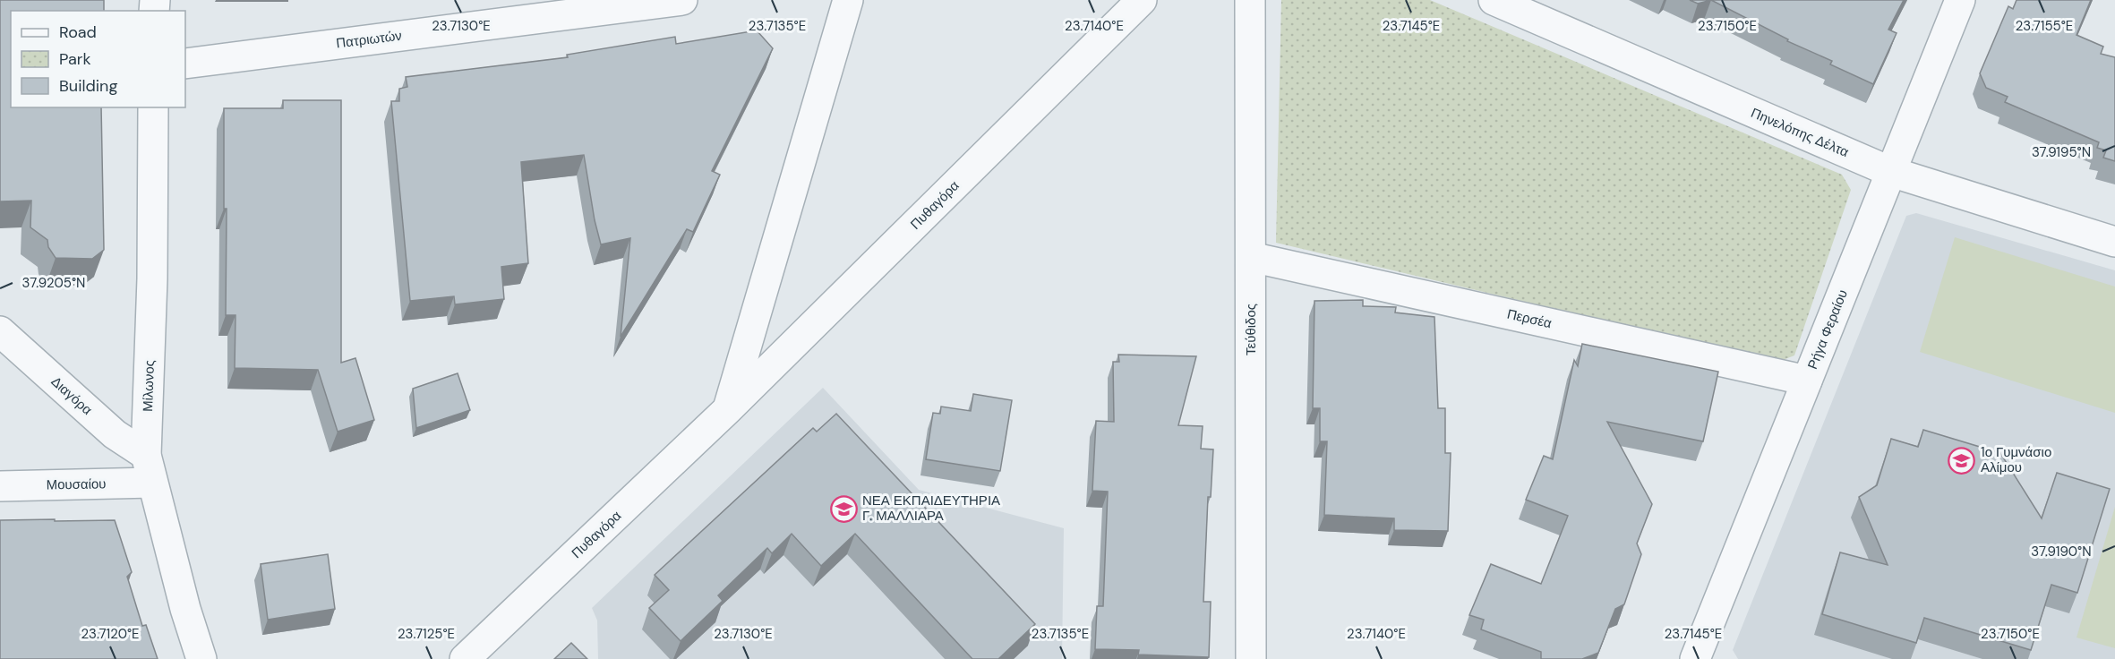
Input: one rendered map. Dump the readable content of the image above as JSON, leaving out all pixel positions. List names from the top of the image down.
{
  "streets": {
    "street": [
      "Πατριωτών",
      "Πηνελόπης Δέλτα",
      "Πυθαγόρα",
      "Περσέα",
      "Τεύθιδος",
      "Ρήγα Φεραίου",
      "Μίλωνος",
      "Διαγόρα",
      "Μουσαίου"
    ]
  },
  "crossings": [
    ["Πηνελόπης Δέλτα", "Ρήγα Φεραίου"],
    ["Περσέα", "Τεύθιδος"],
    ["Περσέα", "Ρήγα Φεραίου"],
    ["Μίλωνος", "Διαγόρα"],
    ["Μίλωνος", "Μουσαίου"],
    ["Διαγόρα", "Μουσαίου"]
  ],
  "places": {
    "school or university": ["1ο Γυμνάσιο Αλίμου", "ΝΕΑ ΕΚΠΑΙΔΕΥΤΗΡΙΑ Γ. ΜΑΛΛΙΑΡΑ"]
  },
  "legend": ["Road", "Park", "Building"],
  "coordinates": [
    "23.7130°E",
    "23.7135°E",
    "23.7140°E",
    "23.7145°E",
    "23.7150°E",
    "23.7155°E",
    "37.9195°N",
    "37.9205°N",
    "37.9190°N",
    "23.7120°E",
    "23.7125°E"
  ]
}
